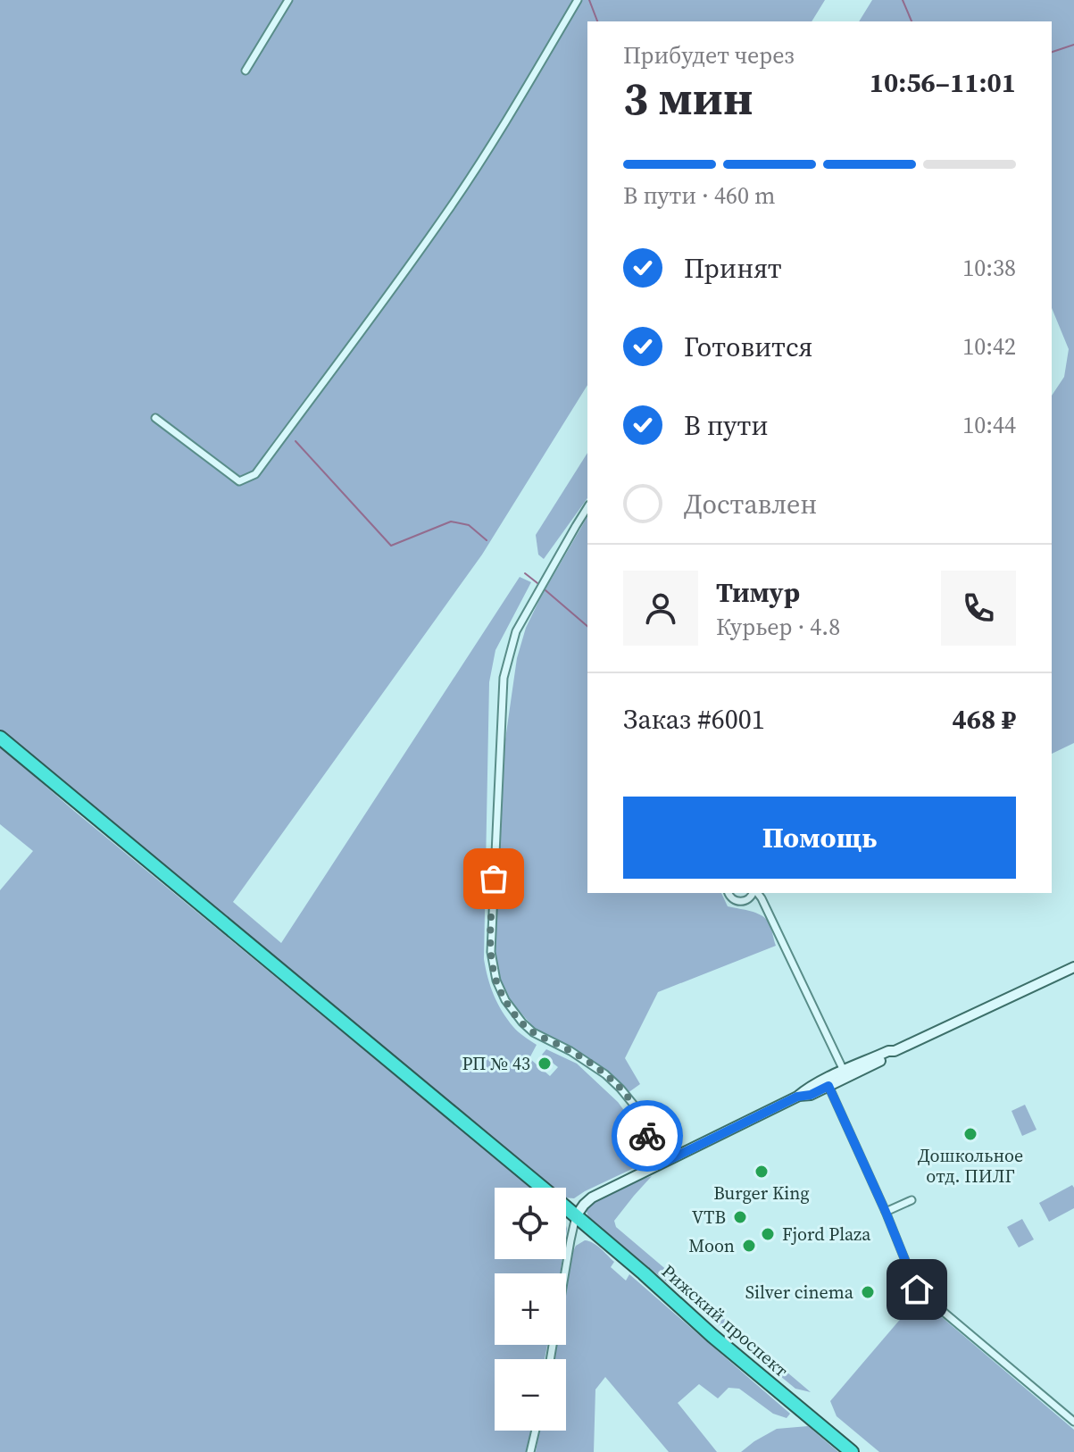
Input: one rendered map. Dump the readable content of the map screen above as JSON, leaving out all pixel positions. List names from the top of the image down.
{
  "streets": {
    "highway": ["Рижский проспект"]
  },
  "places": [
    "РП № 43",
    "Дошкольное отд. ПИЛГ",
    "Burger King",
    "VTB",
    "Fjord Plaza",
    "Moon",
    "Silver cinema"
  ],
  "page": {
    "heading": ["3 мин", "Прибудет через", "10:56–11:01"],
    "panel": [
      "Тимур",
      "Курьер · 4.8",
      "Заказ #6001",
      "468 ₽"
    ],
    "bar": "В пути · 460 m",
    "list": [
      ["Принят", "10:38"],
      ["Готовится", "10:42"],
      ["В пути", "10:44"],
      "Доставлен"
    ],
    "buttons": "Помощь",
    "map_buttons": ["+", "−"]
  }
}
